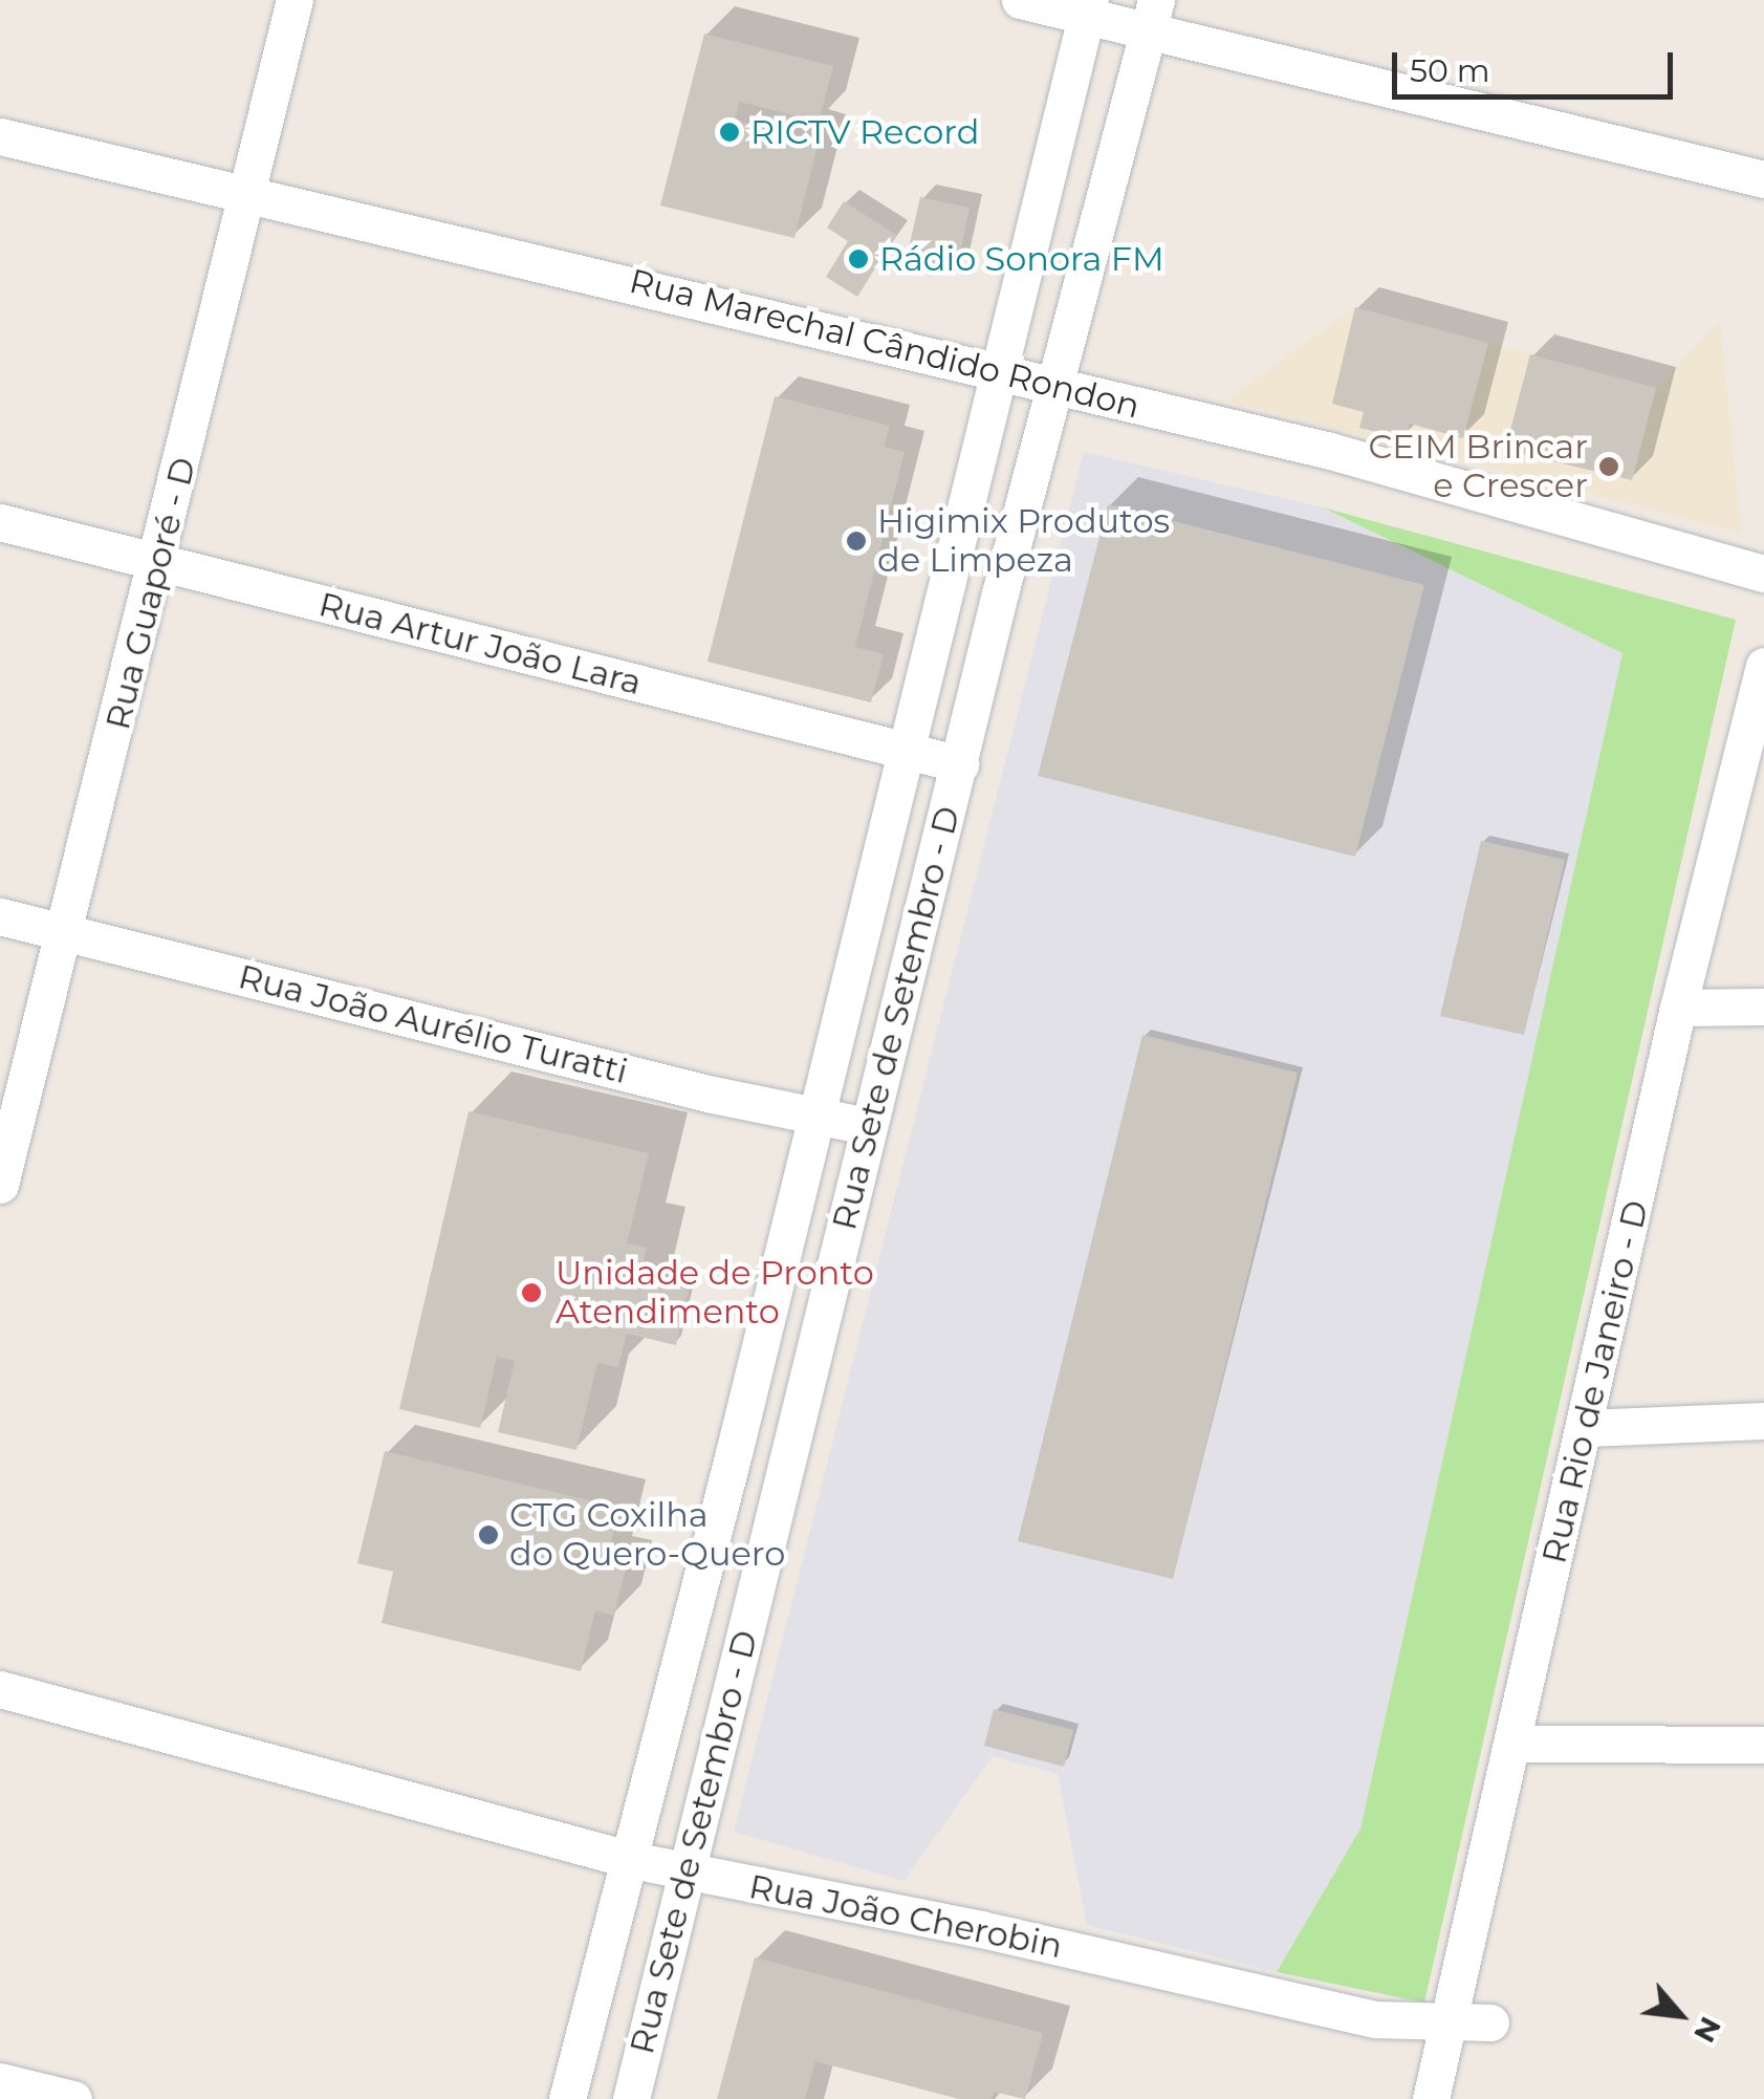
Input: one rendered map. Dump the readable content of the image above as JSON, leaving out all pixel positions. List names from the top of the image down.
{
  "streets": {
    "street": [
      "Rua Marechal Cândido Rondon",
      "Rua Guaporé - D",
      "Rua Artur João Lara",
      "Rua Sete de Setembro - D",
      "Rua João Aurélio Turatti",
      "Rua Rio de Janeiro - D",
      "Rua João Cherobin"
    ]
  },
  "crossings": [
    ["Rua Marechal Cândido Rondon", "Rua Guaporé - D"],
    ["Rua Marechal Cândido Rondon", "Rua Sete de Setembro - D"],
    ["Rua Guaporé - D", "Rua Artur João Lara"],
    ["Rua Guaporé - D", "Rua João Aurélio Turatti"],
    ["Rua Artur João Lara", "Rua Sete de Setembro - D"],
    ["Rua Sete de Setembro - D", "Rua João Aurélio Turatti"],
    ["Rua Sete de Setembro - D", "Rua João Cherobin"],
    ["Rua Rio de Janeiro - D", "Rua João Cherobin"]
  ],
  "places": [
    "RICTV Record",
    "Rádio Sonora FM",
    "CEIM Brincar e Crescer",
    "Higimix Produtos de Limpeza",
    "Unidade de Pronto Atendimento",
    "CTG Coxilha do Quero-Quero"
  ],
  "scale_bar": "50 m",
  "north": "bottom right"
}
